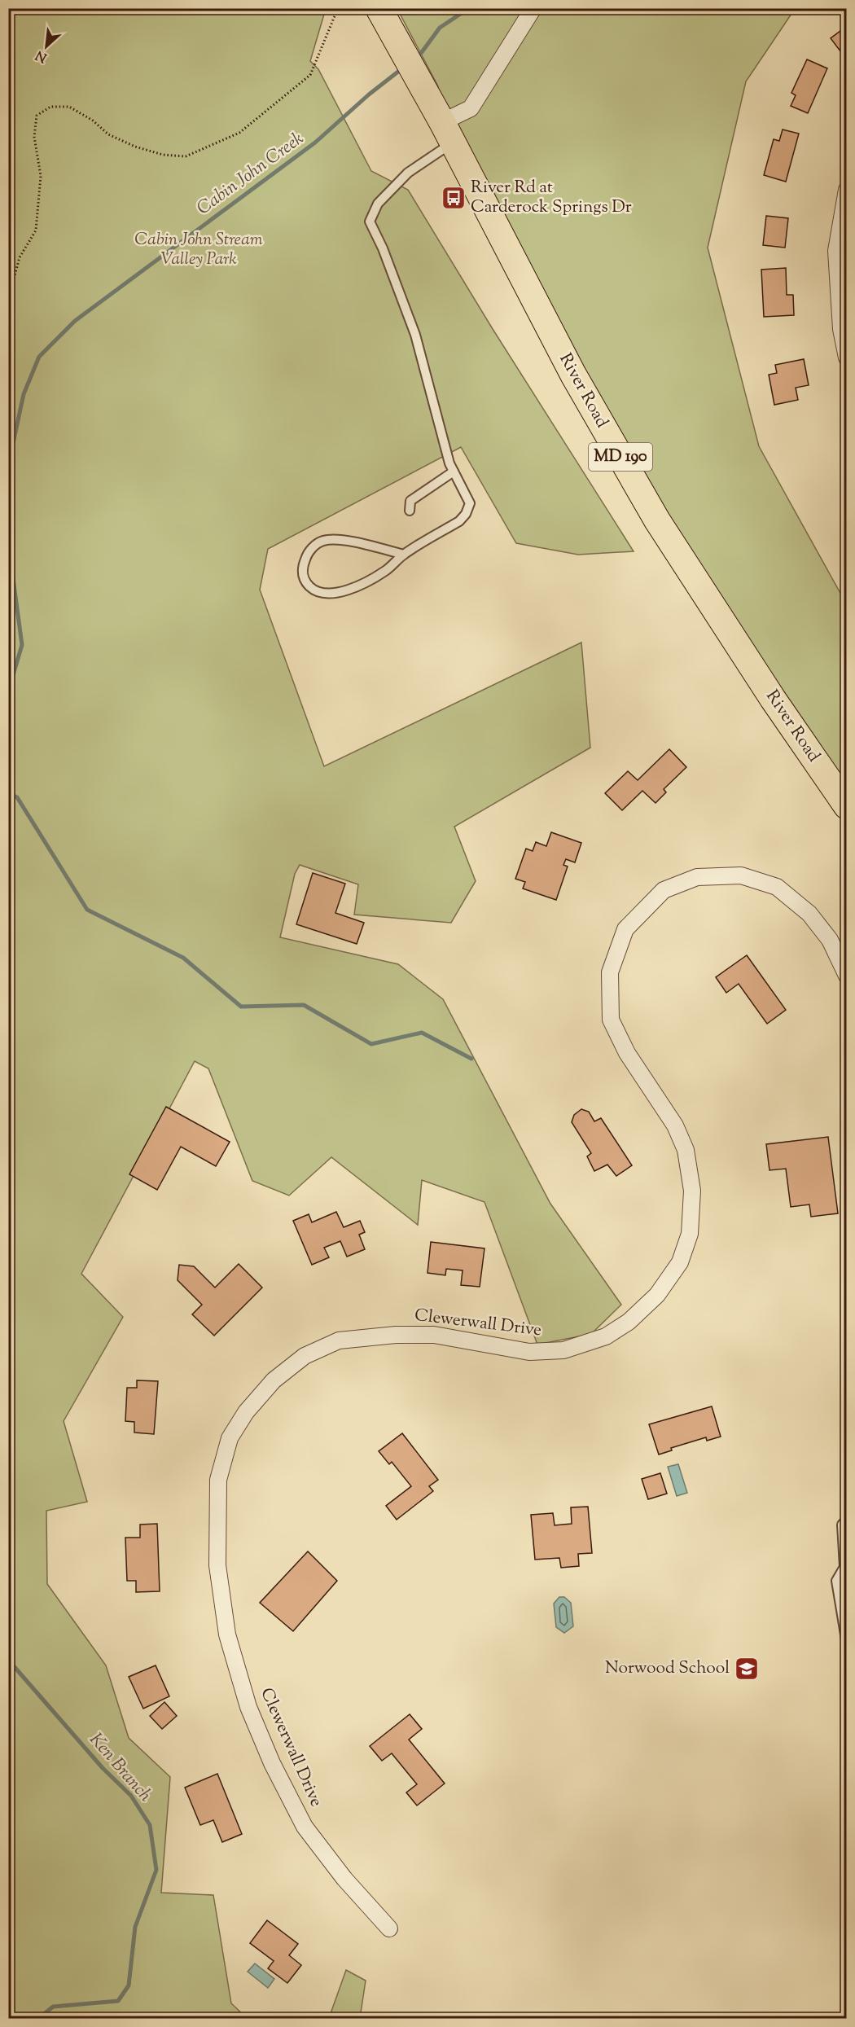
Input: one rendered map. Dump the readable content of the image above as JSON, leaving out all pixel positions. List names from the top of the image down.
{
  "streets": {
    "main road": ["River Road", "MD 190"],
    "street": ["Clewerwall Drive"]
  },
  "water": ["Cabin John Creek", "Ken Branch"],
  "parks": ["Cabin John Stream Valley Park"],
  "places": {
    "bus stop": ["River Rd at Carderock Springs Dr"],
    "school or university": ["Norwood School"]
  },
  "north": "bottom left"
}
